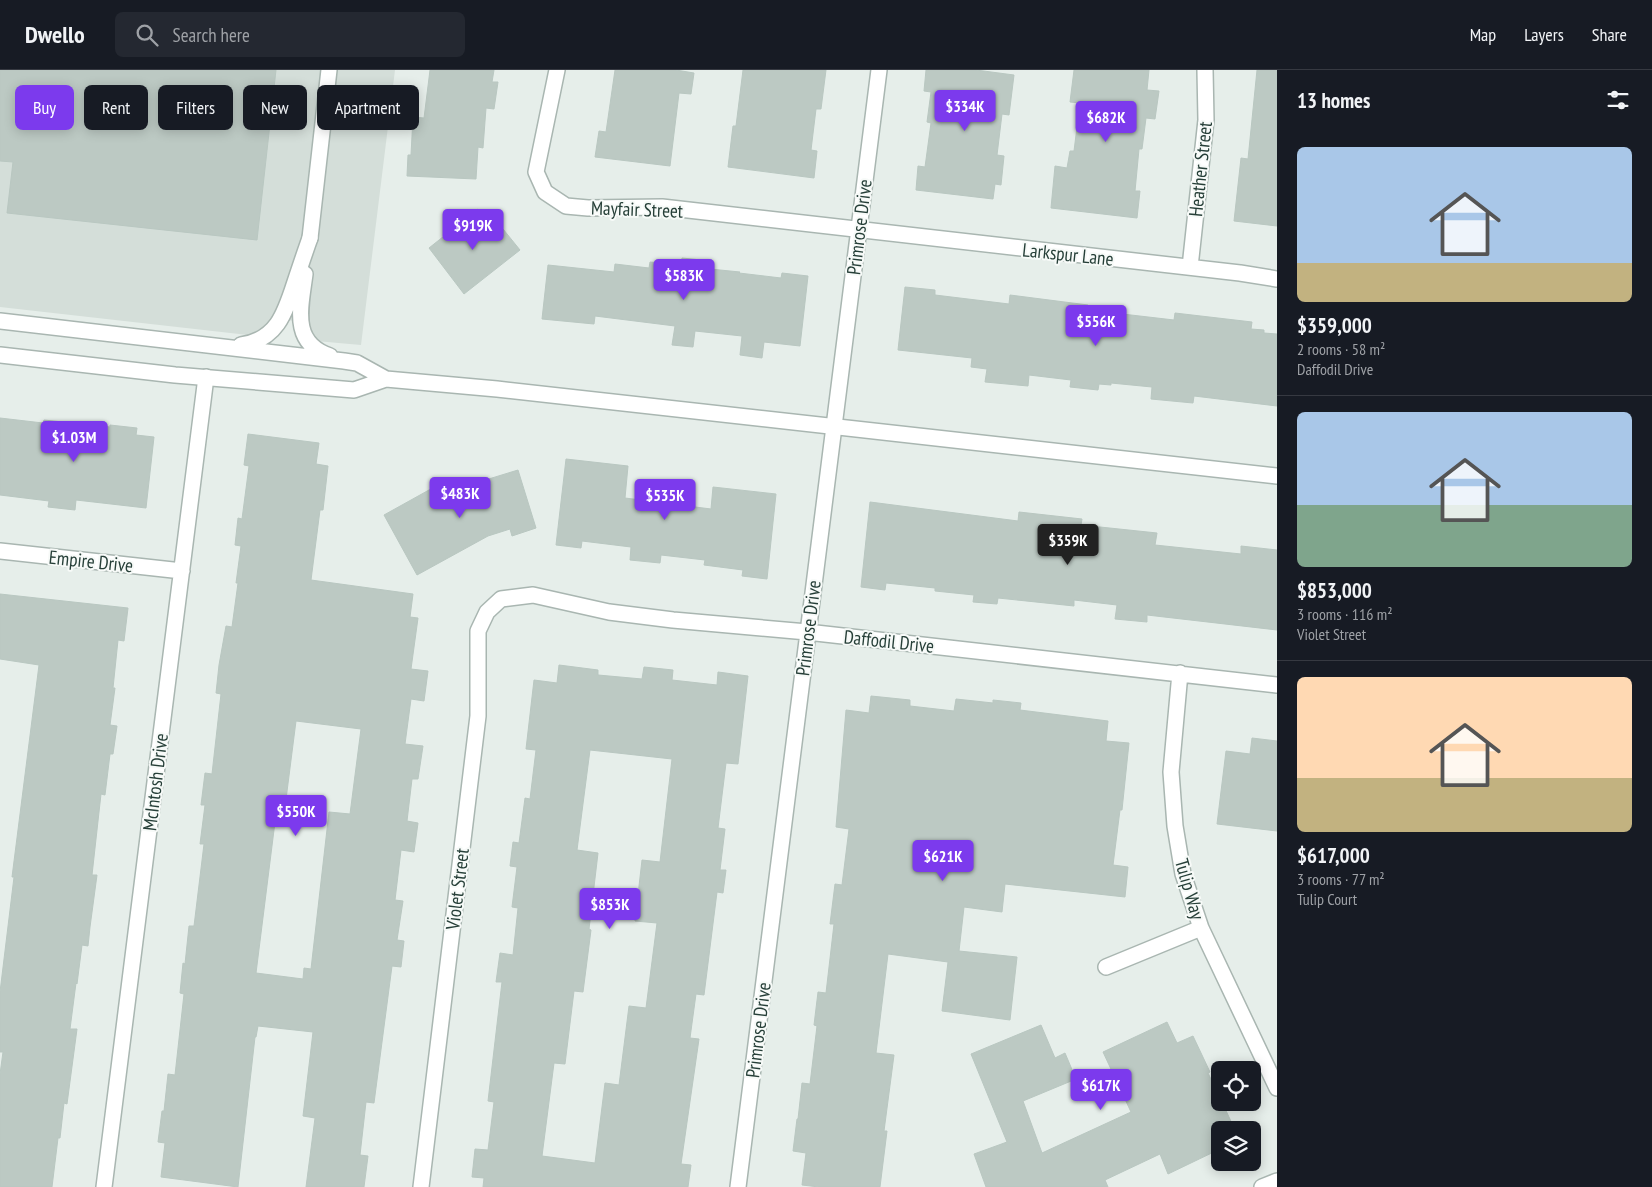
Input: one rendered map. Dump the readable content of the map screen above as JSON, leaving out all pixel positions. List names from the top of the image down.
{
  "streets": {
    "street": [
      "Heather Street",
      "Mayfair Street",
      "Primrose Drive",
      "Larkspur Lane",
      "Empire Drive",
      "Daffodil Drive",
      "McIntosh Drive",
      "Violet Street",
      "Tulip Way"
    ]
  },
  "crossings": [
    ["Heather Street", "Larkspur Lane"],
    ["Mayfair Street", "Primrose Drive"],
    ["Mayfair Street", "Larkspur Lane"],
    ["Primrose Drive", "Larkspur Lane"],
    ["Primrose Drive", "Daffodil Drive"],
    ["Empire Drive", "McIntosh Drive"],
    ["Daffodil Drive", "Violet Street"],
    ["Daffodil Drive", "Tulip Way"]
  ],
  "page": {
    "header": "Dwello",
    "search": "Search here",
    "nav": ["Map", "Layers", "Share"],
    "heading": "13 homes",
    "chip": [
      "Buy",
      "Rent",
      "Filters",
      "New",
      "Apartment"
    ],
    "price": [
      "$334K",
      "$682K",
      "$919K",
      "$583K",
      "$556K",
      "$1.03M",
      "$483K",
      "$535K",
      "$359K",
      "$550K",
      "$621K",
      "$853K",
      "$617K"
    ],
    "list": [
      {
        "name": "$359,000",
        "note": "2 rooms · 58 m² · Daffodil Drive"
      },
      {
        "name": "$853,000",
        "note": "3 rooms · 116 m² · Violet Street"
      },
      {
        "name": "$617,000",
        "note": "3 rooms · 77 m² · Tulip Court"
      }
    ]
  }
}
